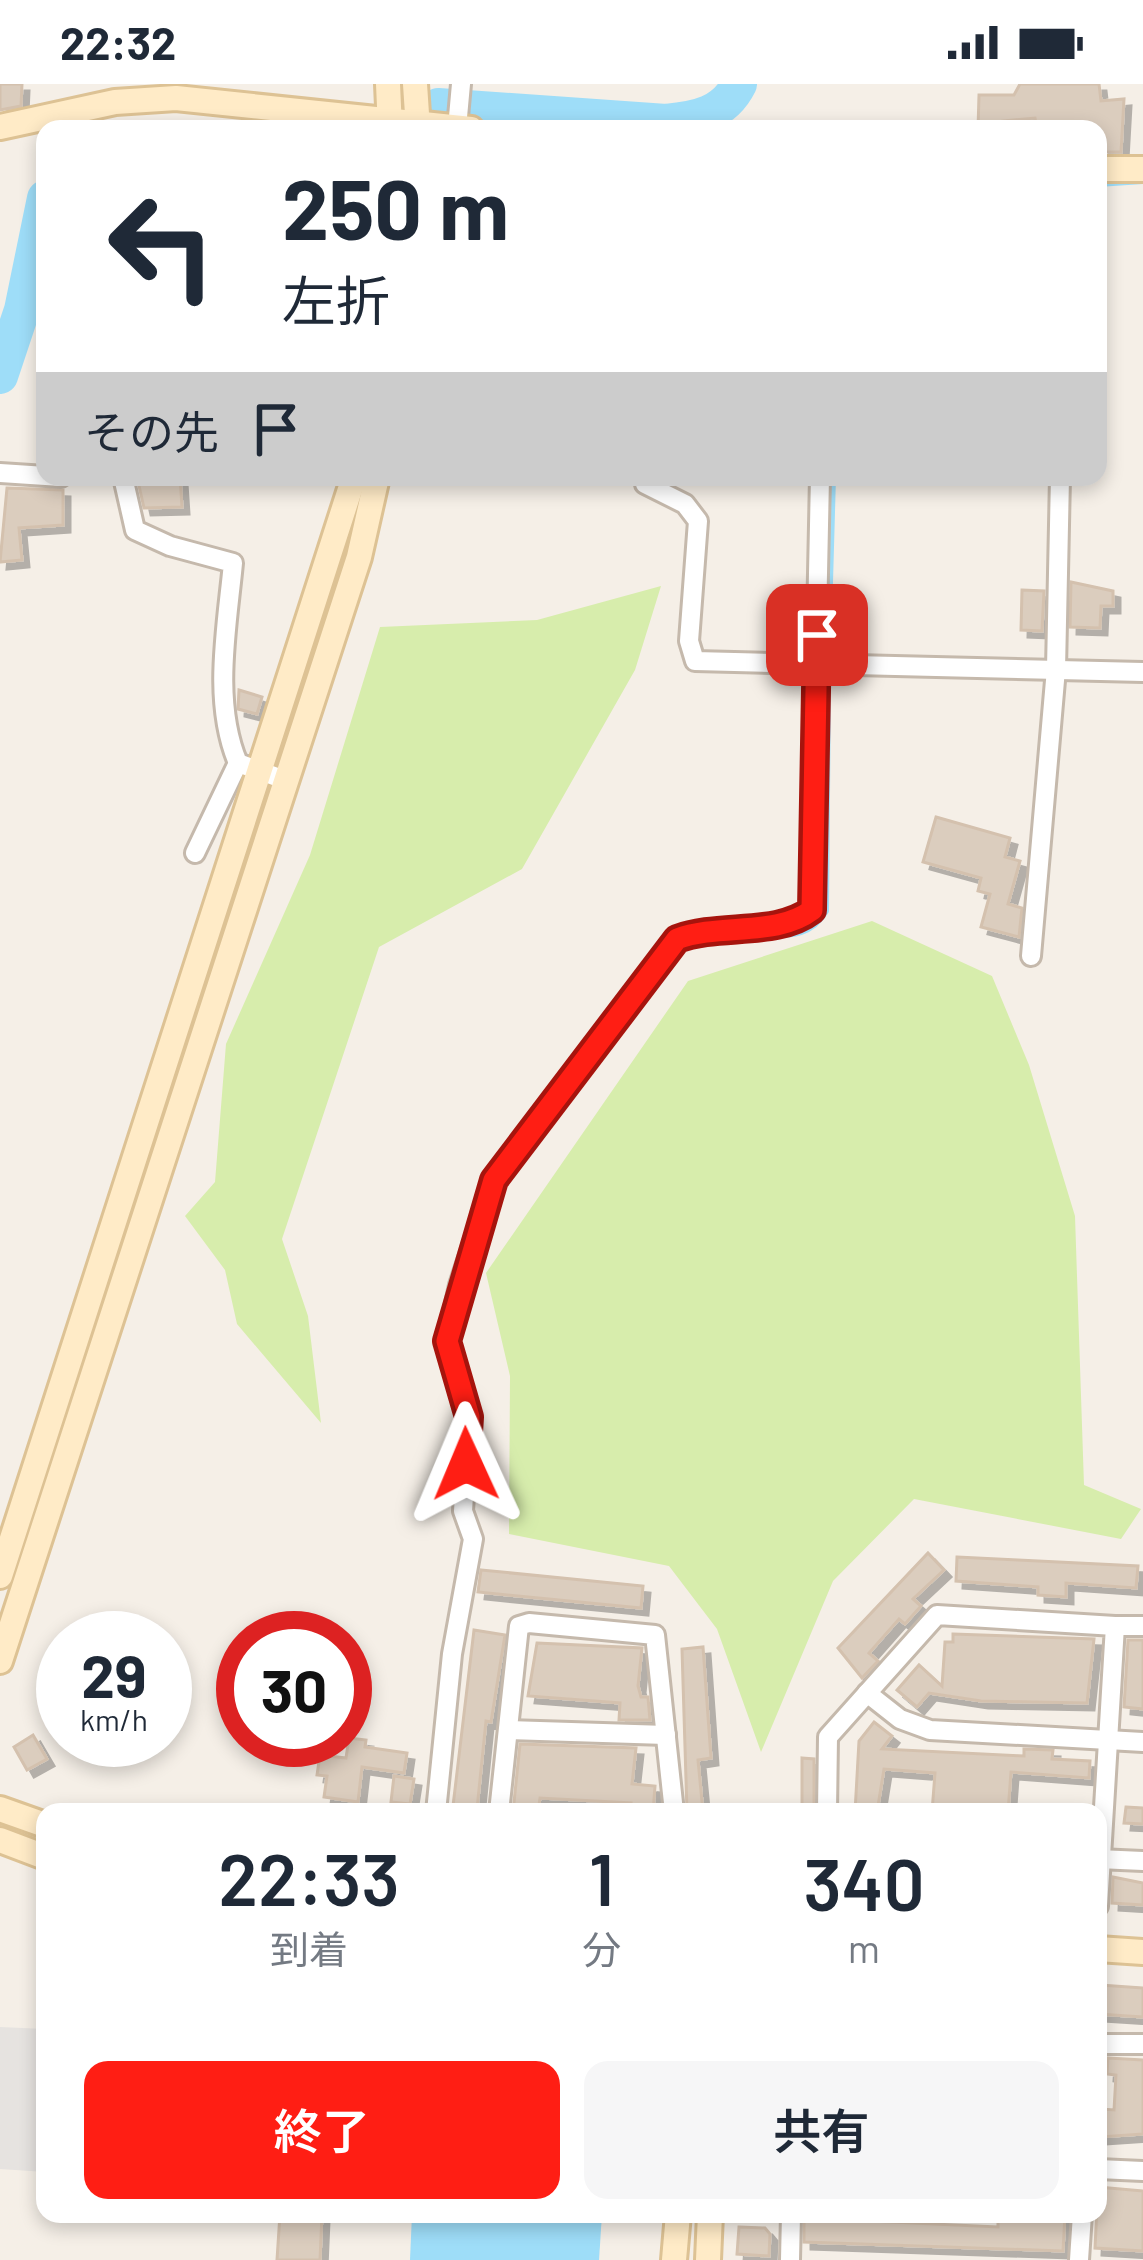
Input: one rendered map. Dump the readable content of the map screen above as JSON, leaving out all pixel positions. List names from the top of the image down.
{
  "page": {
    "status": "22:32",
    "turn": ["250 m", "左折"],
    "then": "その先",
    "speed": "29 km/h",
    "limit": "30",
    "eta": [
      "22:33",
      "到着",
      "1",
      "分",
      "340",
      "m"
    ],
    "buttons": ["終了", "共有"]
  }
}
